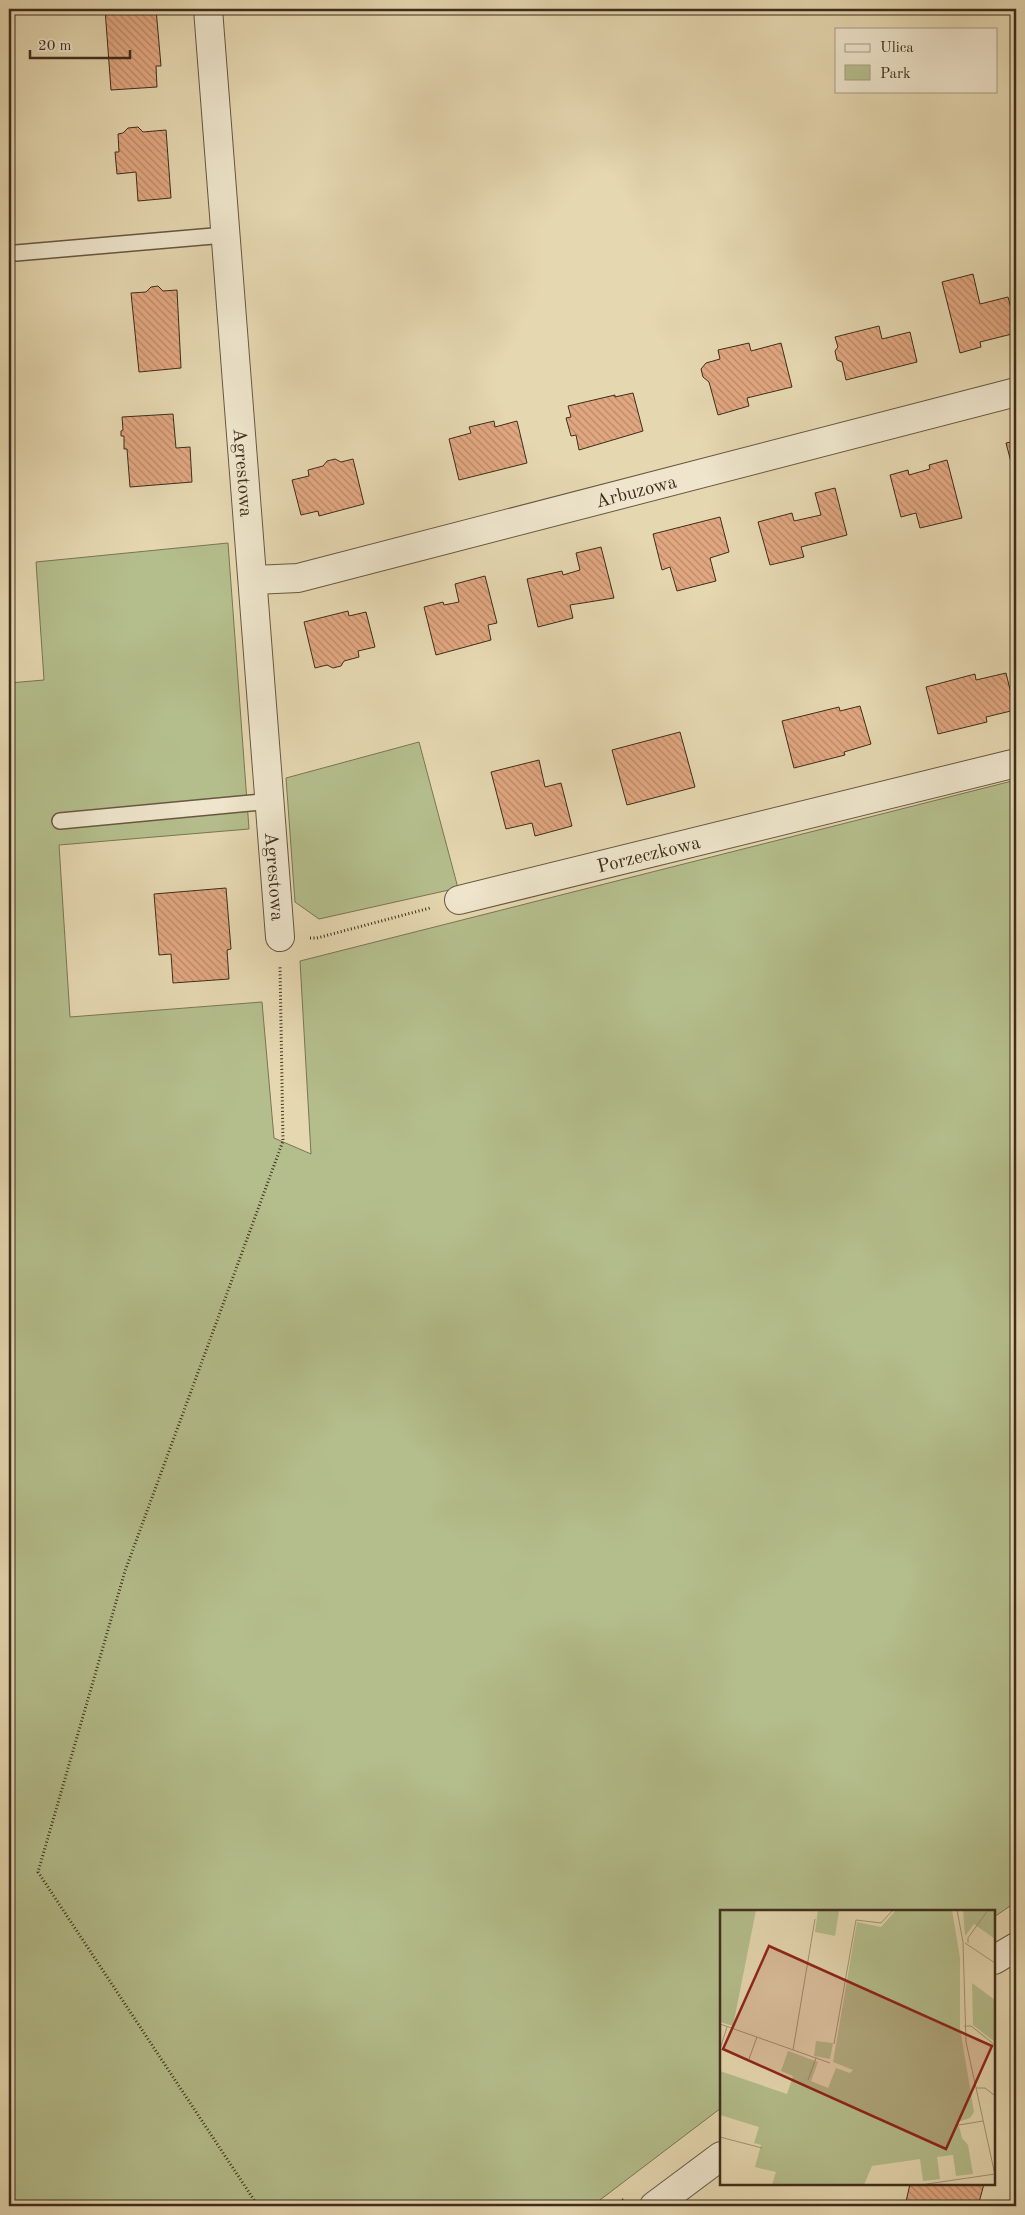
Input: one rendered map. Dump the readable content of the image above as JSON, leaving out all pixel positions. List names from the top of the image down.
{
  "streets": {
    "street": ["Agrestowa", "Arbuzowa", "Porzeczkowa"]
  },
  "crossings": [
    ["Agrestowa", "Arbuzowa"]
  ],
  "legend": ["Ulica", "Park"],
  "scale_bar": "20 m"
}
